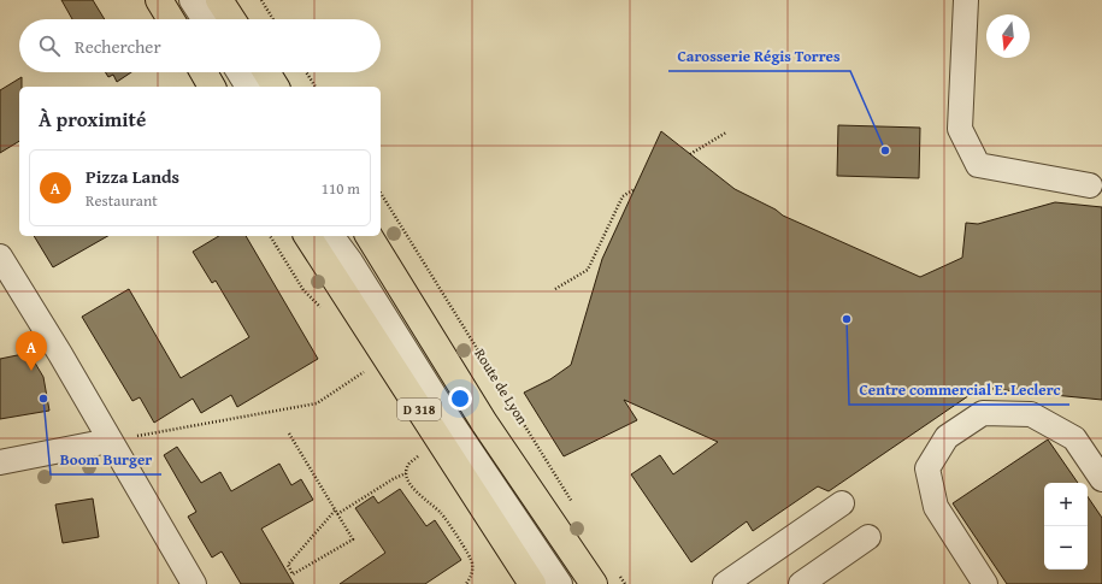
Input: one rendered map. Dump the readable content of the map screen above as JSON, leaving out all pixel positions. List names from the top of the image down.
{
  "streets": {
    "main road": ["D 318"],
    "path": ["Route de Lyon"]
  },
  "places": ["Carosserie Régis Torres", "Centre commercial E. Leclerc", "Boom Burger"],
  "north": "bottom",
  "page": {
    "search": "Rechercher",
    "heading": "À proximité",
    "list": [
      {
        "mark": "A",
        "name": "Pizza Lands",
        "note": "Restaurant",
        "value": "110 m"
      }
    ],
    "pins": "A",
    "map_buttons": ["+", "−"]
  }
}
